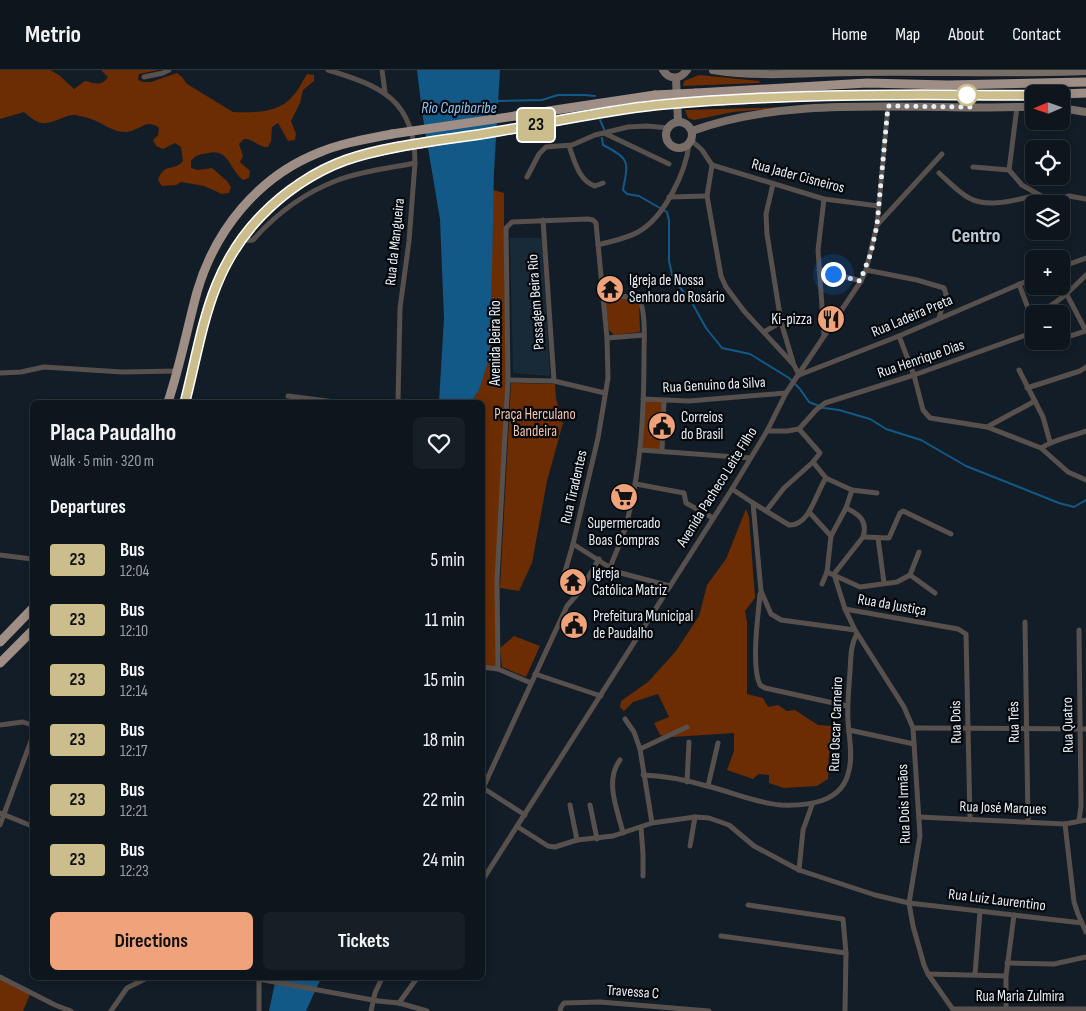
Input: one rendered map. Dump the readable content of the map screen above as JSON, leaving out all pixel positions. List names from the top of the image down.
{
  "streets": {
    "street": [
      "Rua Jader Cisneiros",
      "Rua da Mangueira",
      "Passagem Beira Rio",
      "Rua Ladeira Preta",
      "Avenida Beira Rio",
      "Rua Henrique Dias",
      "Rua Genuino da Silva",
      "Rua Tiradentes",
      "Avenida Pacheco Leite Filho",
      "Rua da Justiça",
      "Rua Dois",
      "Rua Três",
      "Rua Oscar Carneiro",
      "Rua Quatro",
      "Rua Dois Irmãos",
      "Rua José Marques",
      "Rua Luiz Laurentino",
      "Travessa C",
      "Rua Maria Zulmira"
    ]
  },
  "crossings": [
    ["Rua Jader Cisneiros", "Avenida Pacheco Leite Filho"],
    ["Passagem Beira Rio", "Avenida Beira Rio"],
    ["Rua Ladeira Preta", "Avenida Pacheco Leite Filho"],
    ["Avenida Beira Rio", "Rua Tiradentes"],
    ["Rua Genuino da Silva", "Avenida Pacheco Leite Filho"],
    ["Avenida Pacheco Leite Filho", "Rua Luiz Laurentino"],
    ["Rua da Justiça", "Rua Dois"],
    ["Rua da Justiça", "Rua Oscar Carneiro"],
    ["Rua da Justiça", "Rua Dois Irmãos"],
    ["Rua Dois", "Rua José Marques"],
    ["Rua Três", "Rua José Marques"],
    ["Rua Oscar Carneiro", "Rua Dois Irmãos"],
    ["Rua Quatro", "Rua José Marques"],
    ["Rua Dois Irmãos", "Rua José Marques"],
    ["Rua Dois Irmãos", "Rua Luiz Laurentino"],
    ["Rua Dois Irmãos", "Rua Maria Zulmira"]
  ],
  "districts": ["Centro"],
  "water": ["Rio Capibaribe"],
  "parks": ["Praça Herculano Bandeira"],
  "places": {
    "temple": ["Igreja de Nossa Senhora do Rosário", "Igreja Católica Matriz"],
    "restaurant": ["Ki-pizza"],
    "public building": ["Correios do Brasil", "Prefeitura Municipal de Paudalho"],
    "supermarket": ["Supermercado Boas Compras"]
  },
  "lines": ["bus line 23"],
  "north": "left",
  "page": {
    "header": "Metrio",
    "nav": [
      "Home",
      "Map",
      "About",
      "Contact"
    ],
    "on_map": "23",
    "map_buttons": ["+", "−"],
    "heading": [
      ["Placa Paudalho", "Walk · 5 min · 320 m"],
      "Departures"
    ],
    "list": [
      {
        "mark": "23",
        "name": "Bus",
        "note": "12:04",
        "value": "5 min"
      },
      {
        "mark": "23",
        "name": "Bus",
        "note": "12:10",
        "value": "11 min"
      },
      {
        "mark": "23",
        "name": "Bus",
        "note": "12:14",
        "value": "15 min"
      },
      {
        "mark": "23",
        "name": "Bus",
        "note": "12:17",
        "value": "18 min"
      },
      {
        "mark": "23",
        "name": "Bus",
        "note": "12:21",
        "value": "22 min"
      },
      {
        "mark": "23",
        "name": "Bus",
        "note": "12:23",
        "value": "24 min"
      }
    ],
    "buttons": ["Directions", "Tickets"]
  }
}
